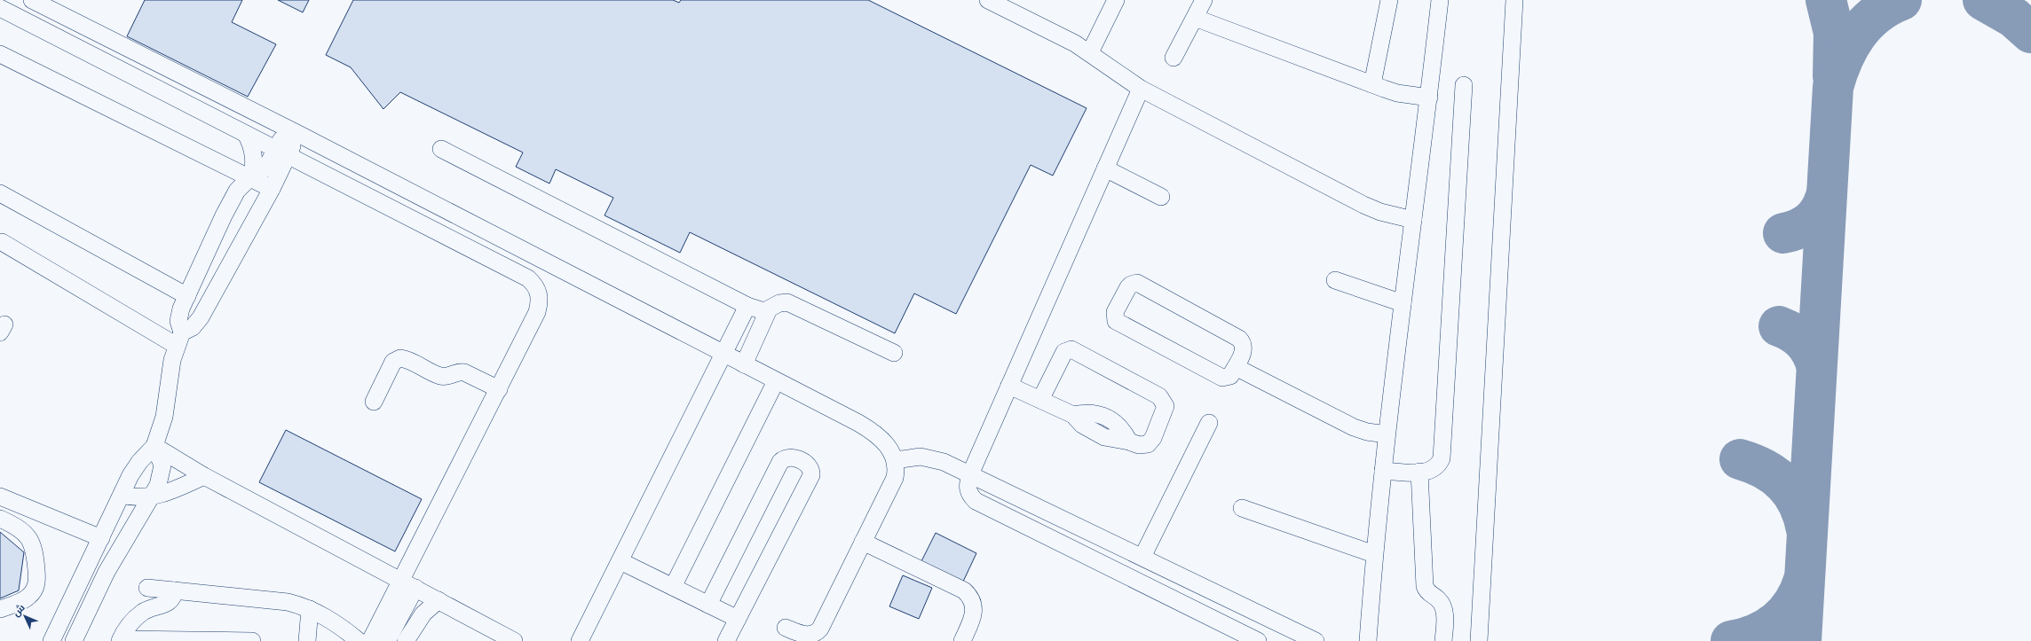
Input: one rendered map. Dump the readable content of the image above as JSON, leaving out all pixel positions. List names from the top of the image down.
{
  "north": "top left"
}
